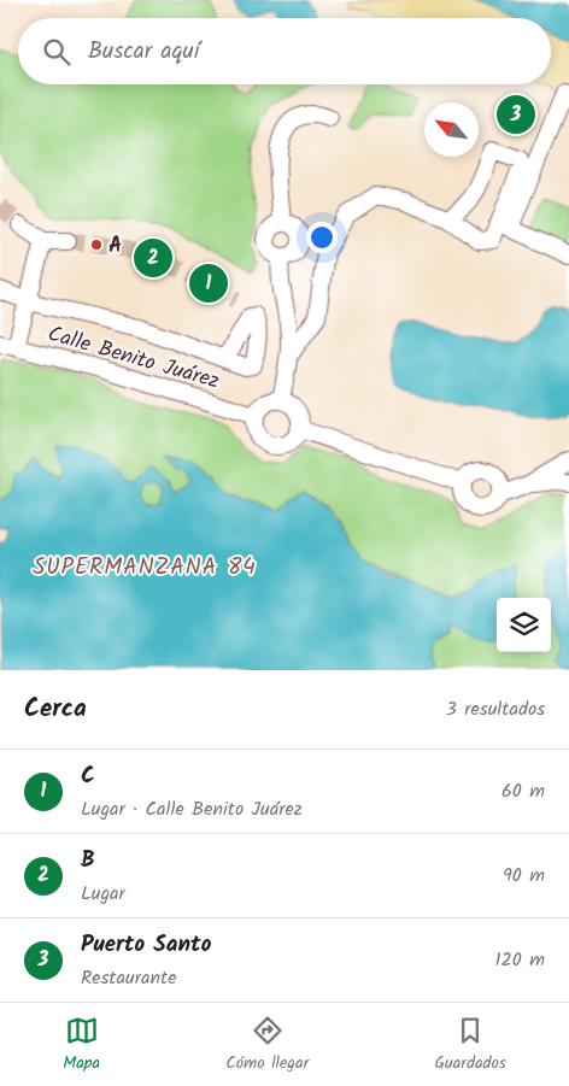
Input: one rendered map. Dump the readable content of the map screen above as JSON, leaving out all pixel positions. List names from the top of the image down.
{
  "streets": {
    "street": ["Calle Benito Juárez"]
  },
  "districts": ["SUPERMANZANA 84"],
  "places": ["A"],
  "north": "top left",
  "page": {
    "search": "Buscar aquí",
    "pins": ["3", "2", "1"],
    "heading": ["Cerca", "3 resultados"],
    "list": [
      {
        "mark": "1",
        "name": "C",
        "note": "Lugar · Calle Benito Juárez",
        "value": "60 m"
      },
      {
        "mark": "2",
        "name": "B",
        "note": "Lugar",
        "value": "90 m"
      },
      {
        "mark": "3",
        "name": "Puerto Santo",
        "note": "Restaurante",
        "value": "120 m"
      }
    ],
    "nav": ["Mapa", "Cómo llegar", "Guardados"]
  }
}
